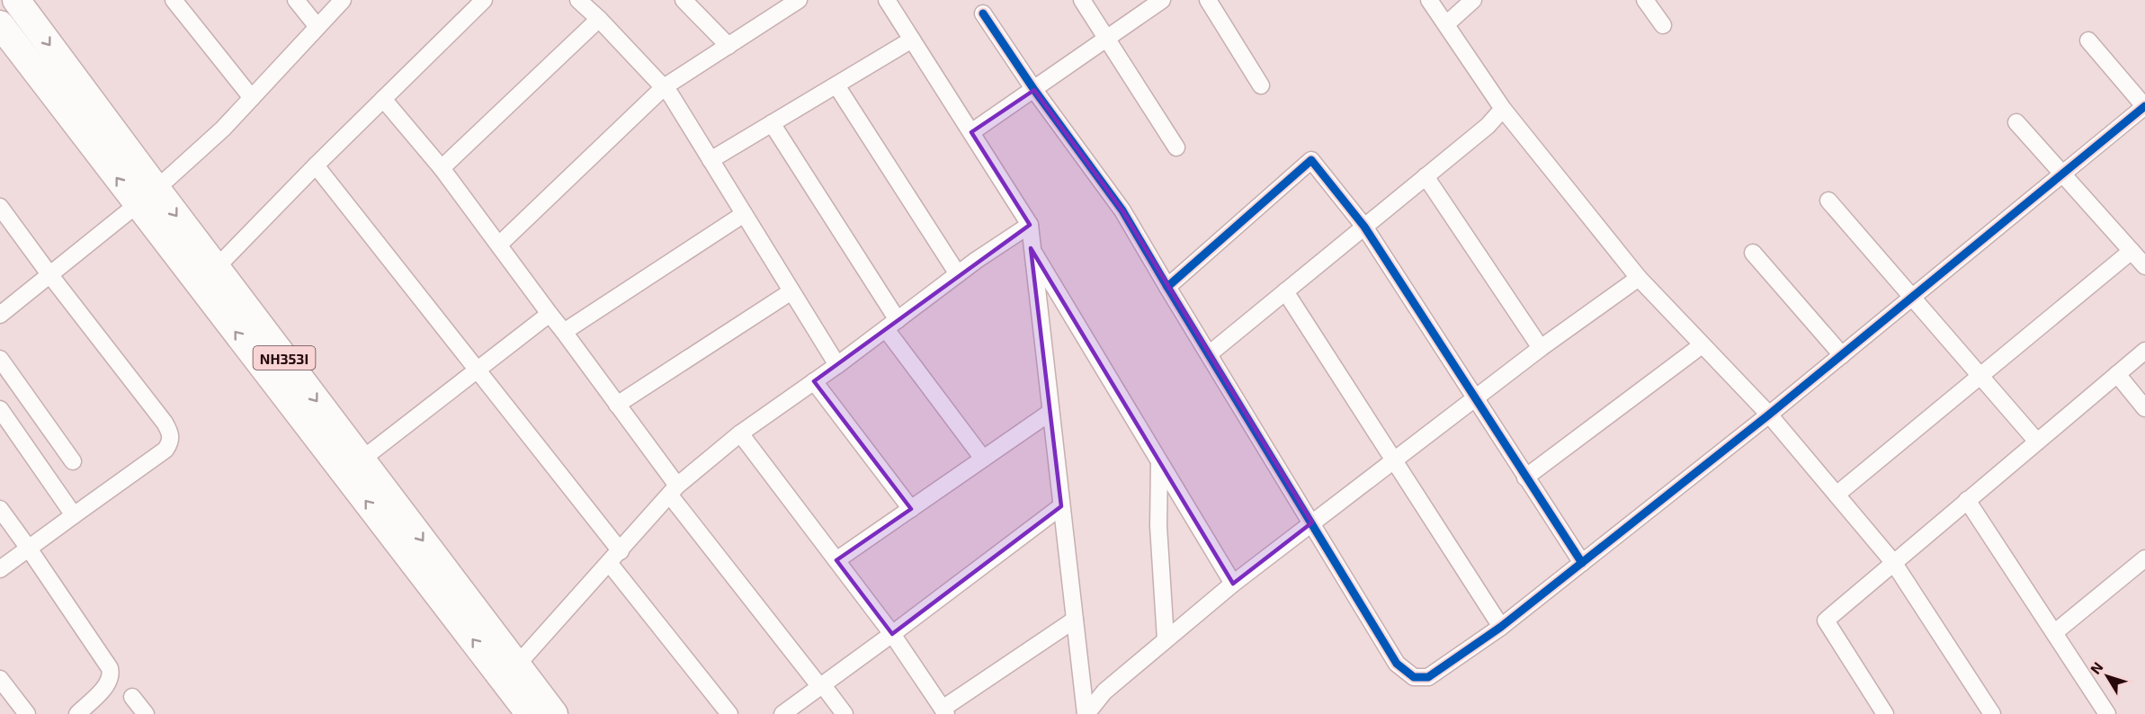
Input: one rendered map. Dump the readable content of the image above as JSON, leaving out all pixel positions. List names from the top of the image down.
{
  "streets": {
    "highway": ["NH353I"]
  },
  "north": "top left"
}
